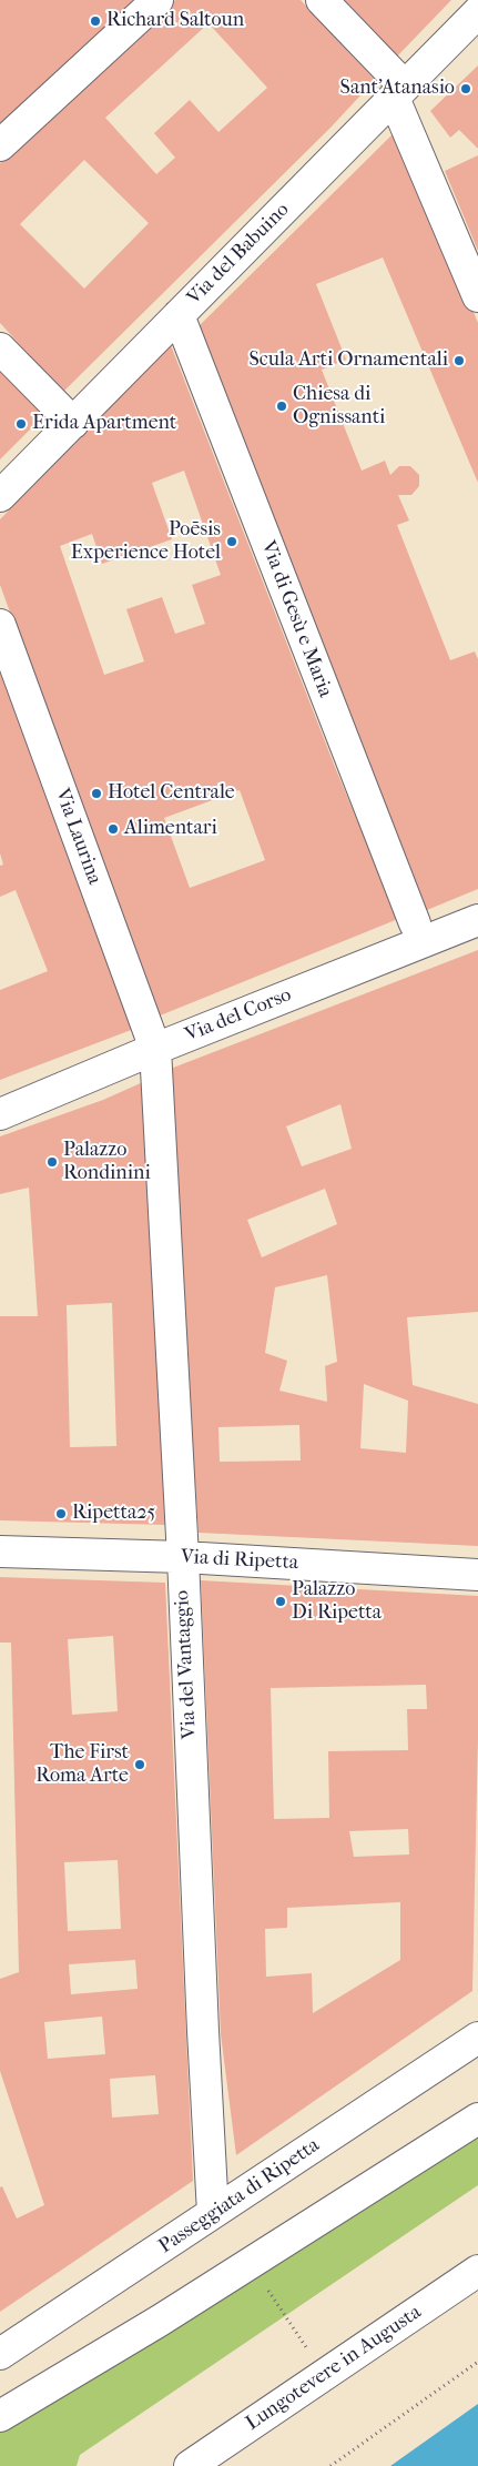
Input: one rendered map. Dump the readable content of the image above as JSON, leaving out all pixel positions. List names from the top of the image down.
{
  "streets": {
    "street": [
      "Via del Babuino",
      "Via di Gesù e Maria",
      "Via Laurina",
      "Via del Corso",
      "Via di Ripetta",
      "Via del Vantaggio",
      "Passeggiata di Ripetta",
      "Lungotevere in Augusta"
    ]
  },
  "crossings": [
    ["Via del Babuino", "Via di Gesù e Maria"],
    ["Via Laurina", "Via del Corso"],
    ["Via Laurina", "Via del Vantaggio"],
    ["Via del Corso", "Via del Vantaggio"],
    ["Via di Ripetta", "Via del Vantaggio"],
    ["Via del Vantaggio", "Passeggiata di Ripetta"]
  ],
  "places": [
    "Richard Saltoun",
    "Sant'Atanasio",
    "Scula Arti Ornamentali",
    "Chiesa di Ognissanti",
    "Erida Apartment",
    "Poēsis Experience Hotel",
    "Hotel Centrale",
    "Alimentari",
    "Palazzo Rondinini",
    "Ripetta25",
    "Palazzo Di Ripetta",
    "The First Roma Arte"
  ]
}
